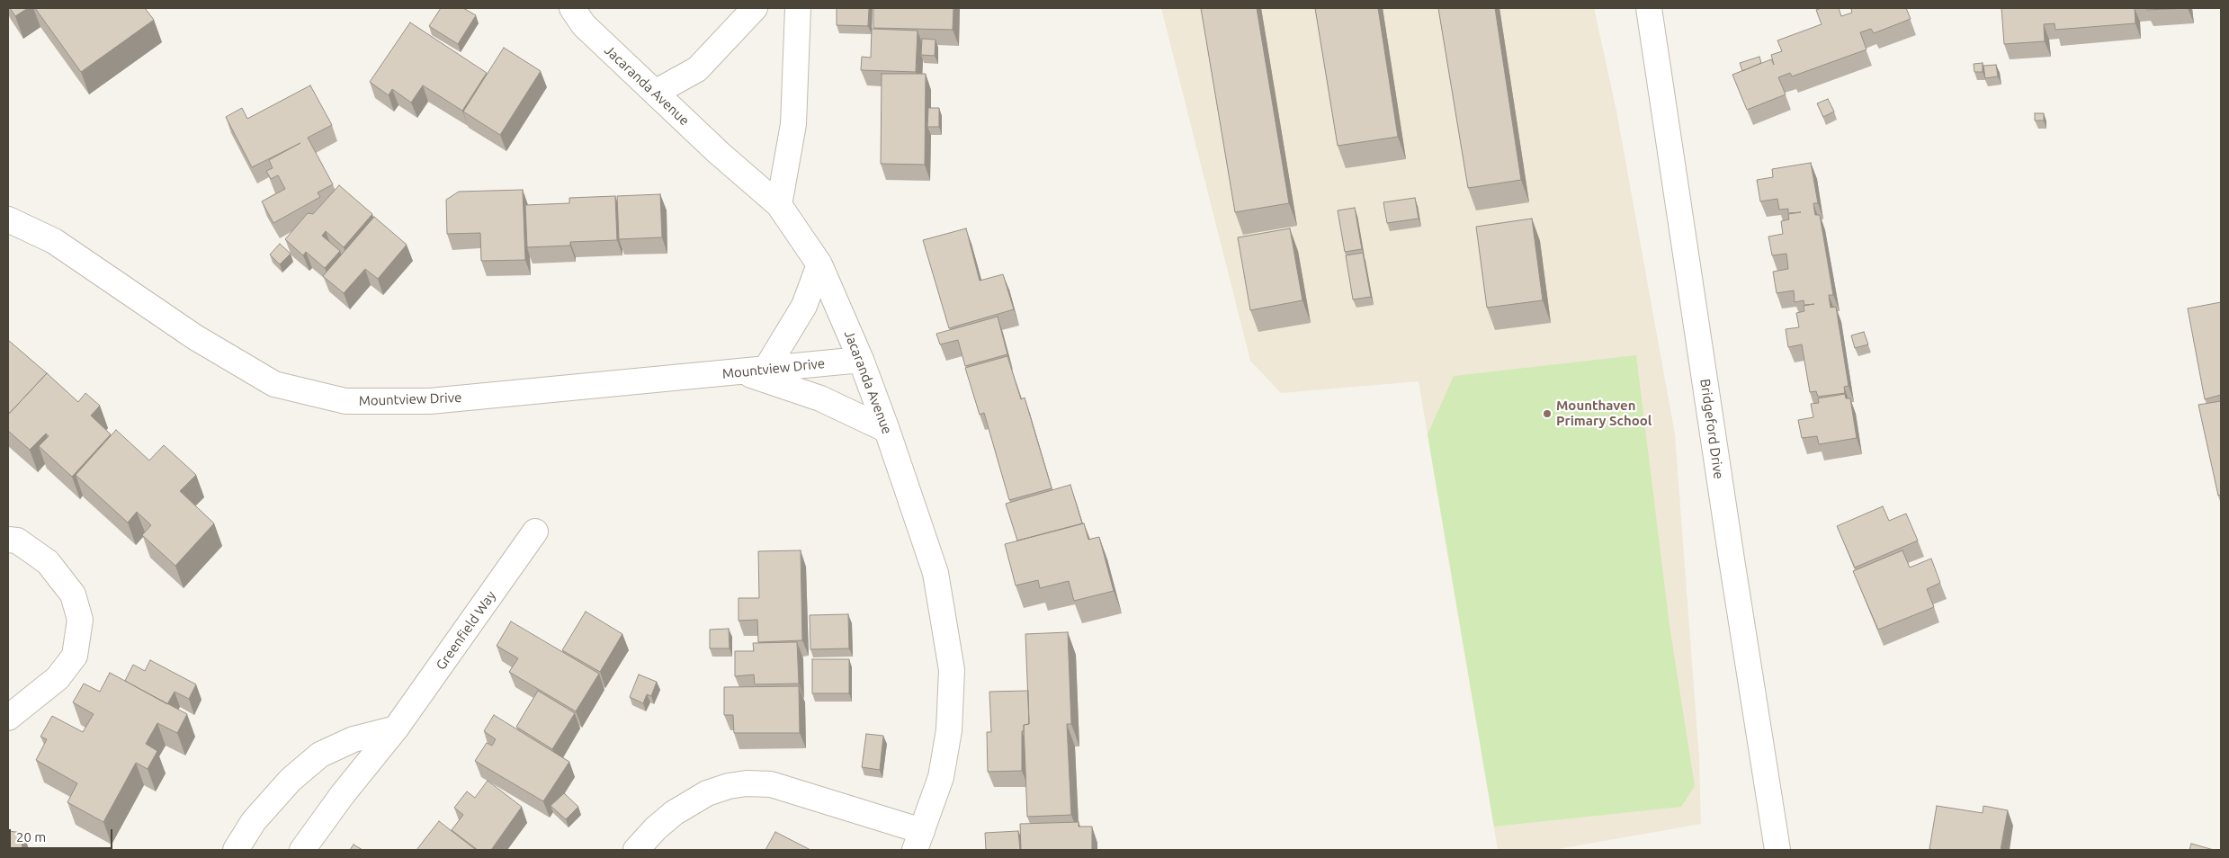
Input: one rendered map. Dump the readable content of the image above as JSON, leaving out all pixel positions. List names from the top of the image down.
{
  "streets": {
    "street": [
      "Jacaranda Avenue",
      "Mountview Drive",
      "Bridgeford Drive",
      "Greenfield Way"
    ]
  },
  "crossings": [
    ["Jacaranda Avenue", "Mountview Drive"]
  ],
  "places": ["Mounthaven Primary School"],
  "scale_bar": "20 m"
}
